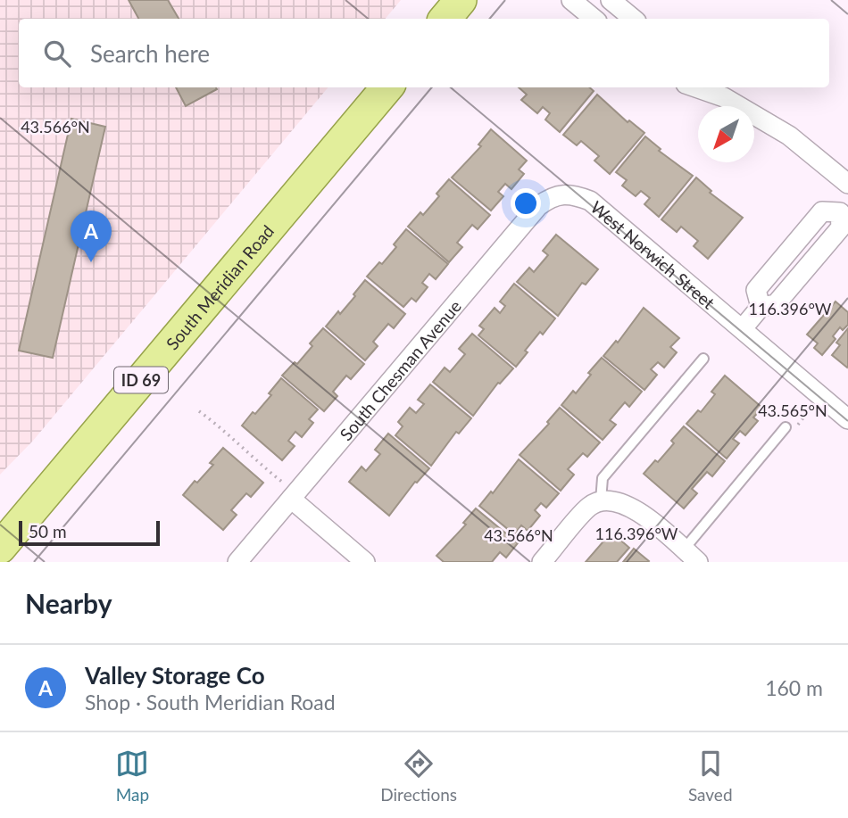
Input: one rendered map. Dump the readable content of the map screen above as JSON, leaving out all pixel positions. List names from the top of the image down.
{
  "streets": {
    "main road": ["South Meridian Road", "ID 69"],
    "street": ["West Norwich Street", "South Chesman Avenue"]
  },
  "crossings": [
    ["West Norwich Street", "South Chesman Avenue"]
  ],
  "scale_bar": "50 m",
  "north": "bottom left",
  "page": {
    "search": "Search here",
    "pins": "A",
    "scale": "50 m",
    "heading": "Nearby",
    "list": [
      {
        "mark": "A",
        "name": "Valley Storage Co",
        "note": "Shop · South Meridian Road",
        "value": "160 m"
      }
    ],
    "nav": ["Map", "Directions", "Saved"]
  },
  "coordinates": ["43.566°N", "116.396°W", "43.565°N"]
}
